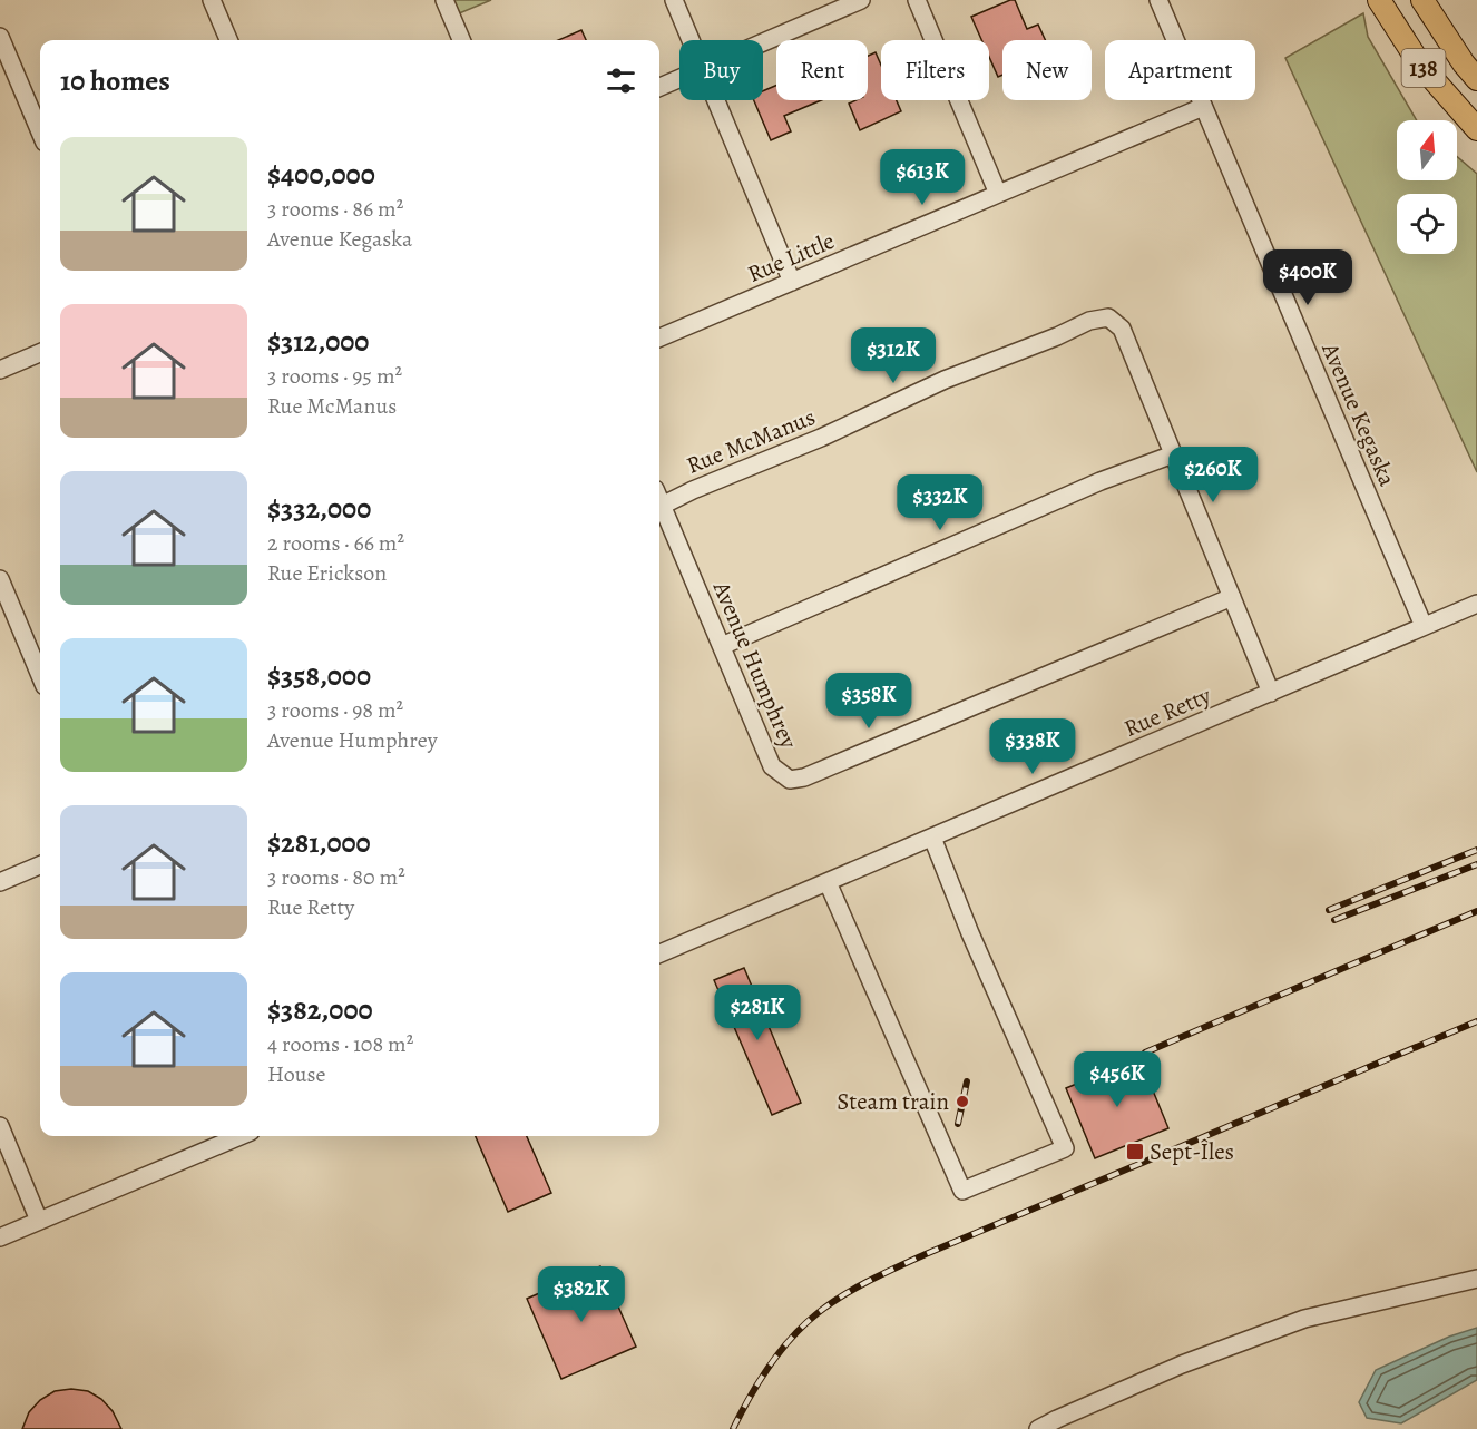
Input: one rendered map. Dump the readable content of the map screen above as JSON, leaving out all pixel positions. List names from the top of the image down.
{
  "streets": {
    "main road": ["138"],
    "street": [
      "Rue Little",
      "Avenue Kegaska",
      "Rue McManus",
      "Avenue Humphrey",
      "Rue Retty"
    ]
  },
  "crossings": [
    ["Rue Little", "Avenue Kegaska"],
    ["Avenue Kegaska", "Rue Retty"],
    ["Rue McManus", "Avenue Humphrey"],
    ["Rue McManus", "Rue Retty"]
  ],
  "places": {
    "other": ["Steam train"],
    "transit": ["Sept-Îles"]
  },
  "north": "top",
  "page": {
    "chip": [
      "Buy",
      "Rent",
      "Filters",
      "New",
      "Apartment"
    ],
    "heading": "10 homes",
    "list": [
      {
        "name": "$400,000",
        "note": "3 rooms · 86 m² · Avenue Kegaska"
      },
      {
        "name": "$312,000",
        "note": "3 rooms · 95 m² · Rue McManus"
      },
      {
        "name": "$332,000",
        "note": "2 rooms · 66 m² · Rue Erickson"
      },
      {
        "name": "$358,000",
        "note": "3 rooms · 98 m² · Avenue Humphrey"
      },
      {
        "name": "$281,000",
        "note": "3 rooms · 80 m² · Rue Retty"
      },
      {
        "name": "$382,000",
        "note": "4 rooms · 108 m² · House"
      }
    ],
    "price": [
      "$613K",
      "$400K",
      "$312K",
      "$260K",
      "$332K",
      "$358K",
      "$338K",
      "$281K",
      "$456K",
      "$382K"
    ]
  }
}
